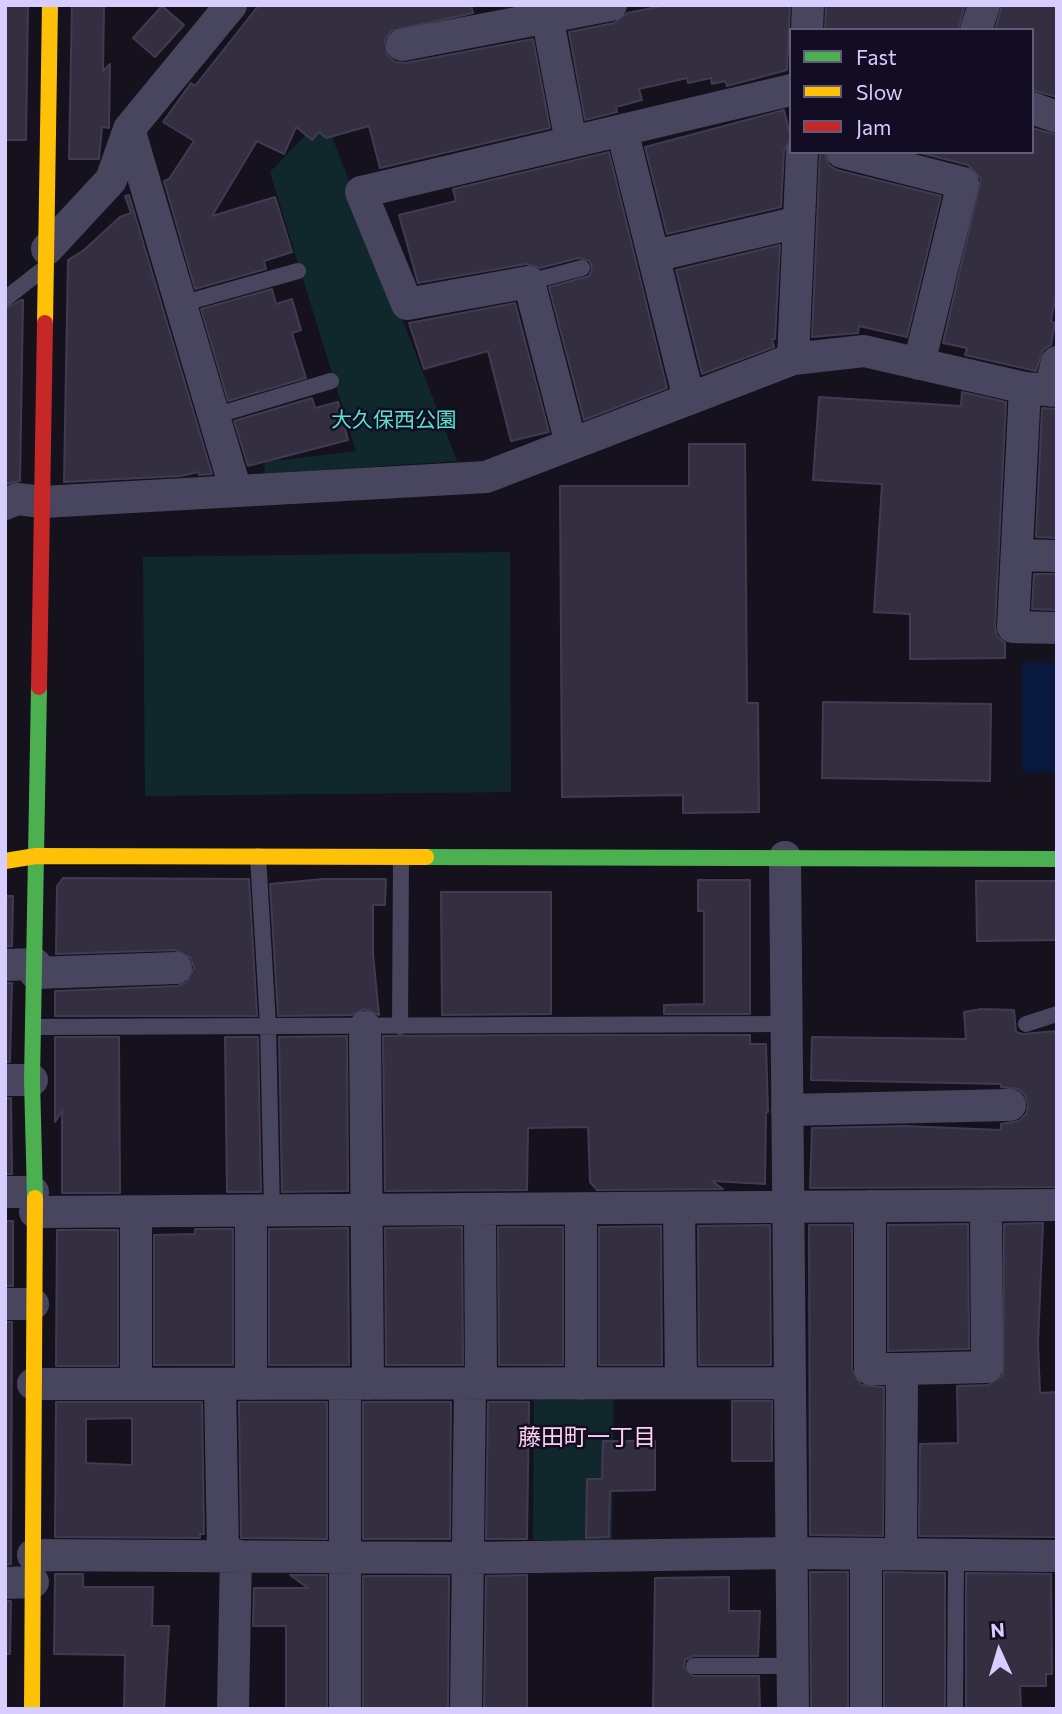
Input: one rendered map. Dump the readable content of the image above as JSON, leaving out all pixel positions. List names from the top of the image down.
{
  "districts": ["藤田町一丁目"],
  "parks": ["大久保西公園"],
  "legend": ["Fast", "Slow", "Jam"],
  "north": "top"
}
